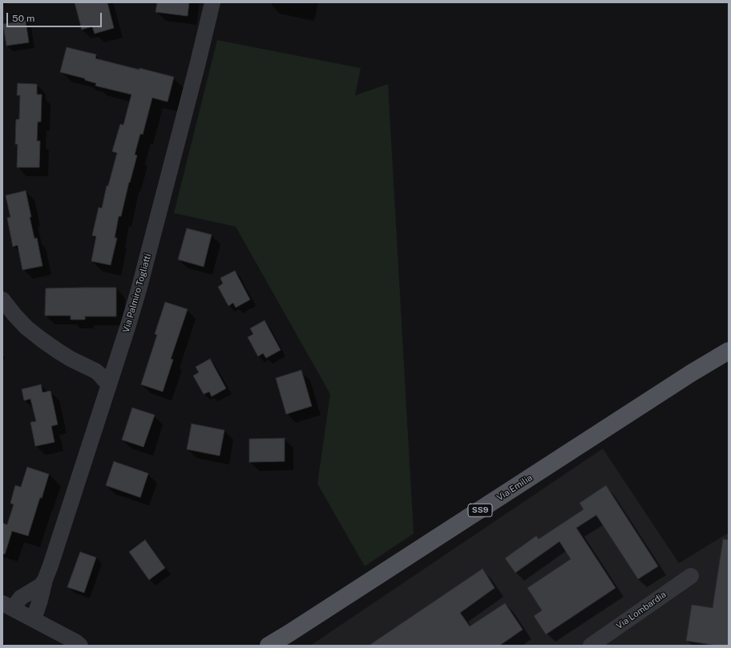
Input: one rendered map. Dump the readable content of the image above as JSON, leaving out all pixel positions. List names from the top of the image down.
{
  "streets": {
    "main road": ["Via Emilia", "SS9"],
    "street": ["Via Palmiro Togliatti", "Via Lombardia"]
  },
  "scale_bar": "50 m"
}
